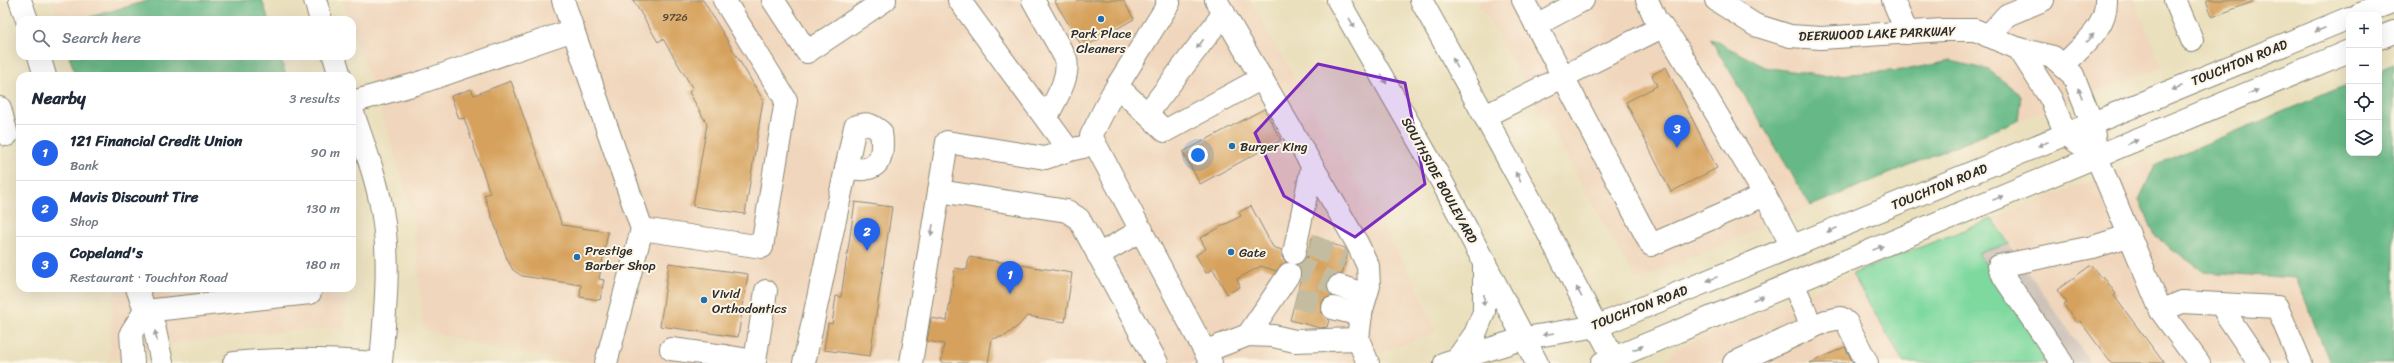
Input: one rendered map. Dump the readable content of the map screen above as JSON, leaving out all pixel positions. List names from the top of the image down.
{
  "streets": {
    "main road": ["DEERWOOD LAKE PARKWAY", "TOUCHTON ROAD", "SOUTHSIDE BOULEVARD"]
  },
  "crossings": [
    ["DEERWOOD LAKE PARKWAY", "TOUCHTON ROAD"],
    ["TOUCHTON ROAD", "SOUTHSIDE BOULEVARD"]
  ],
  "places": [
    "Park Place Cleaners",
    "Burger King",
    "Gate",
    "Prestige Barber Shop",
    "Vivid Orthodontics"
  ],
  "house_numbers": ["9726"],
  "page": {
    "map_buttons": ["+", "−"],
    "search": "Search here",
    "heading": ["Nearby", "3 results"],
    "pins": ["3", "2", "1"],
    "list": [
      {
        "mark": "1",
        "name": "121 Financial Credit Union",
        "note": "Bank",
        "value": "90 m"
      },
      {
        "mark": "2",
        "name": "Mavis Discount Tire",
        "note": "Shop",
        "value": "130 m"
      },
      {
        "mark": "3",
        "name": "Copeland's",
        "note": "Restaurant · Touchton Road",
        "value": "180 m"
      }
    ]
  }
}
